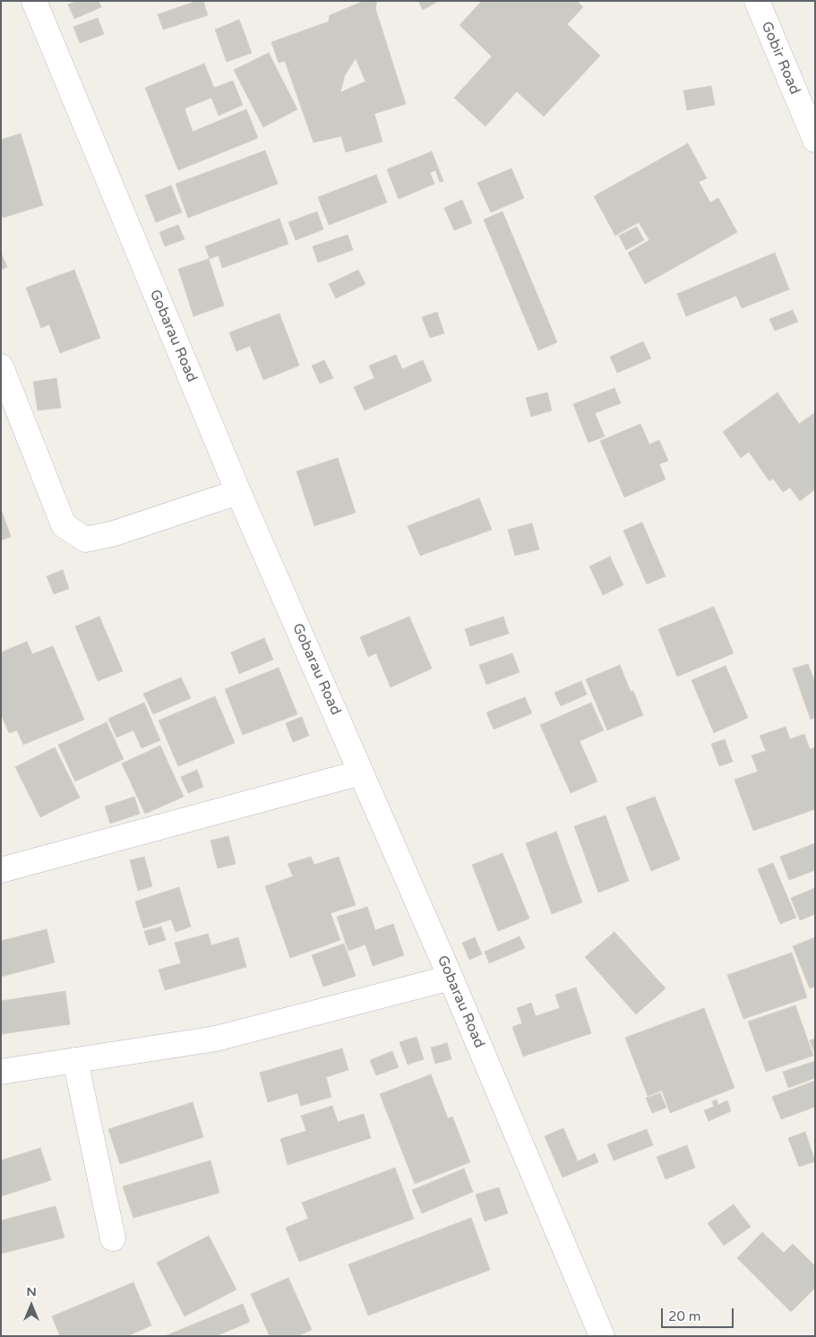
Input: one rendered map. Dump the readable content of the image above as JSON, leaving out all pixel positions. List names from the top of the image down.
{
  "streets": {
    "street": ["Gobir Road", "Gobarau Road"]
  },
  "scale_bar": "20 m",
  "north": "top"
}
